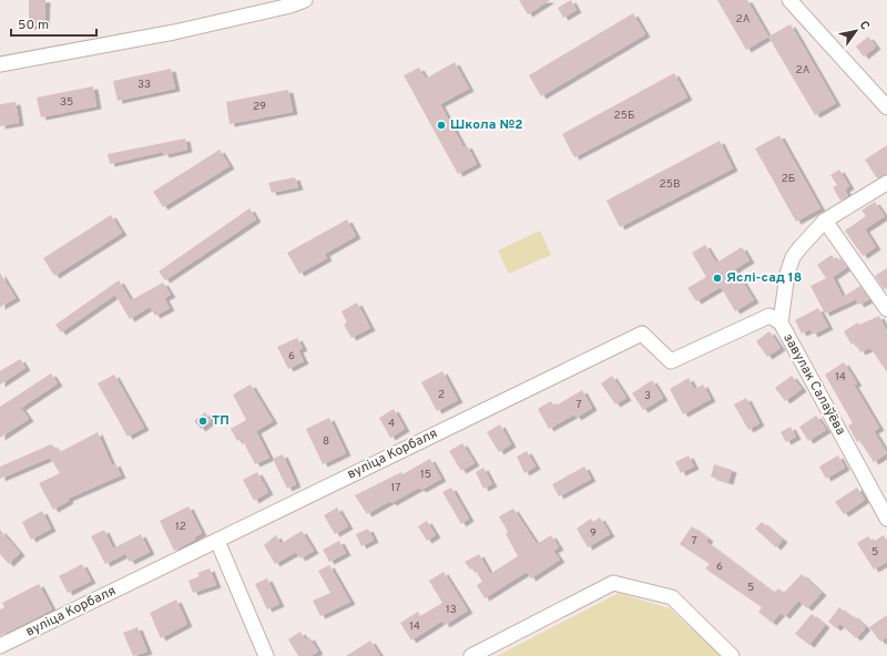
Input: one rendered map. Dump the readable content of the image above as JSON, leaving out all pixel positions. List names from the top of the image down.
{
  "streets": {
    "street": ["завулак Салаўёва", "вуліца Корбаля"]
  },
  "crossings": [
    ["завулак Салаўёва", "вуліца Корбаля"]
  ],
  "places": ["Школа №2", "Яслі-сад 18", "ТП"],
  "house_numbers": [
    "2А",
    "2А",
    "33",
    "35",
    "29",
    "25Б",
    "2Б",
    "25В",
    "6",
    "14",
    "2",
    "3",
    "7",
    "4",
    "8",
    "15",
    "17",
    "12",
    "9",
    "7",
    "5",
    "6",
    "5",
    "13",
    "14"
  ],
  "scale_bar": "50 m",
  "north": "top right"
}
